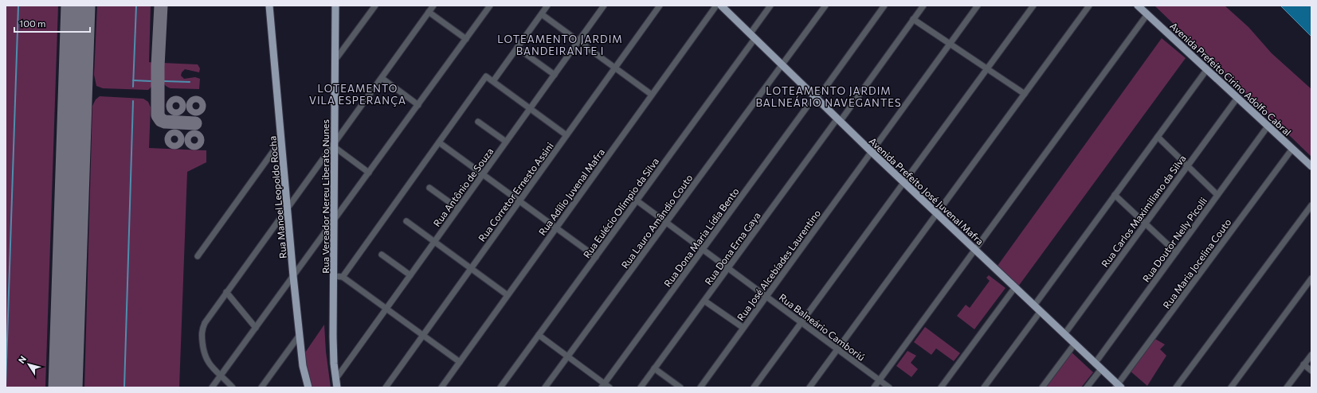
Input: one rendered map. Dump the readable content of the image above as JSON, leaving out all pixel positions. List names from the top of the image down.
{
  "streets": {
    "main road": [
      "Avenida Prefeito Cirino Adolfo Cabral",
      "Avenida Prefeito José Juvenal Mafra",
      "Rua Vereador Nereu Liberato Nunes",
      "Rua Manoel Leopoldo Rocha"
    ],
    "street": [
      "Rua Antônio de Souza",
      "Rua Corretor Ernesto Assini",
      "Rua Adílio Juvenal Mafra",
      "Rua Eulécio Olímpio da Silva",
      "Rua Carlos Maximiliano da Silva",
      "Rua Lauro Amândio Couto",
      "Rua Dona Maria Lídia Bento",
      "Rua Doutor Nelly Picolli",
      "Rua Dona Erna Gaya",
      "Rua Maria Jocelina Couto",
      "Rua José Alcebíades Laurentino",
      "Rua Balneário Camboriú"
    ]
  },
  "crossings": [
    ["Avenida Prefeito Cirino Adolfo Cabral", "Rua Carlos Maximiliano da Silva"],
    ["Avenida Prefeito Cirino Adolfo Cabral", "Rua Doutor Nelly Picolli"],
    ["Avenida Prefeito Cirino Adolfo Cabral", "Rua Maria Jocelina Couto"],
    ["Rua Antônio de Souza", "Rua Vereador Nereu Liberato Nunes"],
    ["Avenida Prefeito José Juvenal Mafra", "Rua Eulécio Olímpio da Silva"],
    ["Avenida Prefeito José Juvenal Mafra", "Rua Carlos Maximiliano da Silva"],
    ["Avenida Prefeito José Juvenal Mafra", "Rua Lauro Amândio Couto"],
    ["Avenida Prefeito José Juvenal Mafra", "Rua Dona Maria Lídia Bento"],
    ["Avenida Prefeito José Juvenal Mafra", "Rua Doutor Nelly Picolli"],
    ["Avenida Prefeito José Juvenal Mafra", "Rua Dona Erna Gaya"],
    ["Avenida Prefeito José Juvenal Mafra", "Rua Maria Jocelina Couto"],
    ["Avenida Prefeito José Juvenal Mafra", "Rua José Alcebíades Laurentino"],
    ["Rua Eulécio Olímpio da Silva", "Rua Balneário Camboriú"],
    ["Rua Lauro Amândio Couto", "Rua Balneário Camboriú"],
    ["Rua Dona Maria Lídia Bento", "Rua Balneário Camboriú"],
    ["Rua Dona Erna Gaya", "Rua Balneário Camboriú"],
    ["Rua José Alcebíades Laurentino", "Rua Balneário Camboriú"]
  ],
  "districts": ["LOTEAMENTO JARDIM BANDEIRANTE I", "LOTEAMENTO VILA ESPERANÇA", "LOTEAMENTO JARDIM BALNEÁRIO NAVEGANTES"],
  "scale_bar": "100 m",
  "north": "top left"
}
